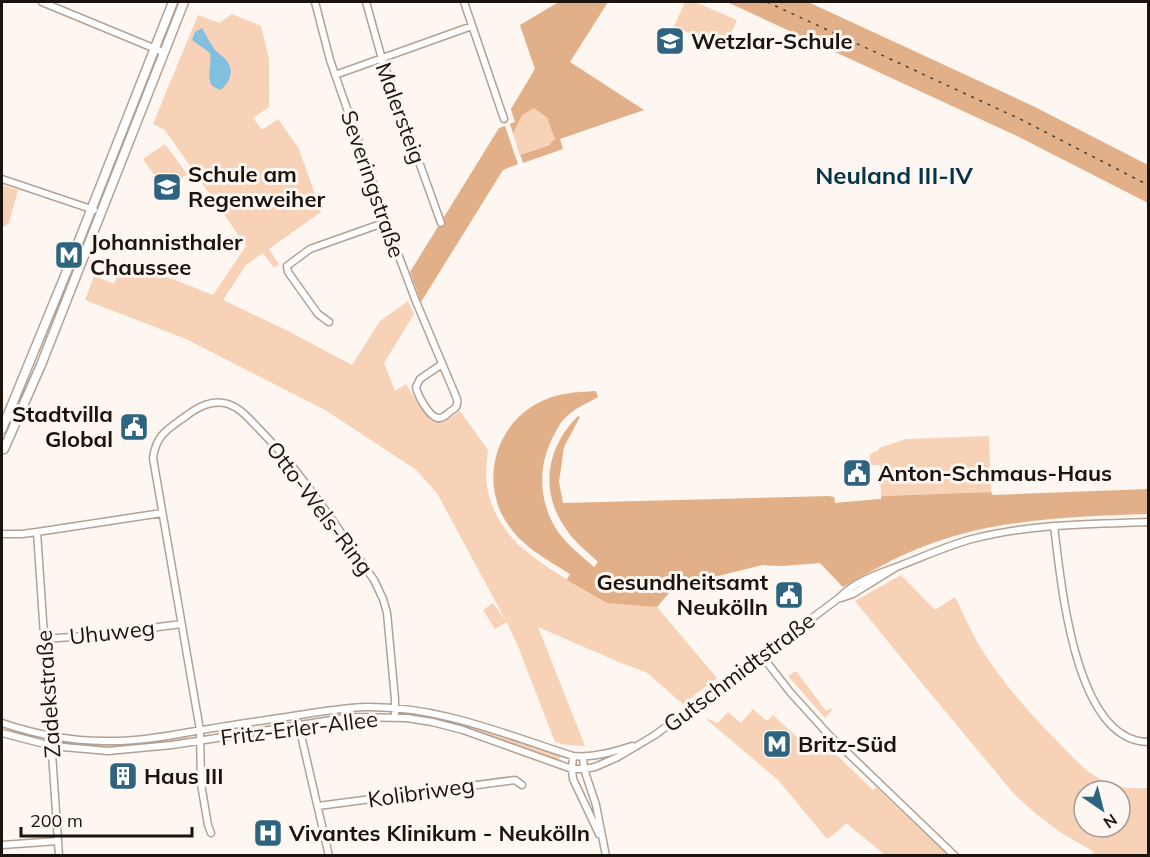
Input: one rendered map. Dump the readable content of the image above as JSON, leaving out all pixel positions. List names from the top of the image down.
{
  "streets": {
    "street": [
      "Malersteig",
      "Severingstraße",
      "Otto-Wels-Ring",
      "Uhuweg",
      "Gutschmidtstraße",
      "Zadekstraße",
      "Fritz-Erler-Allee",
      "Kolibriweg"
    ]
  },
  "crossings": [
    ["Otto-Wels-Ring", "Uhuweg"],
    ["Otto-Wels-Ring", "Fritz-Erler-Allee"],
    ["Uhuweg", "Zadekstraße"],
    ["Gutschmidtstraße", "Fritz-Erler-Allee"],
    ["Zadekstraße", "Fritz-Erler-Allee"]
  ],
  "districts": ["Neuland III-IV"],
  "places": {
    "school or university": ["Wetzlar-Schule", "Schule am Regenweiher"],
    "metro station": ["Johannisthaler Chaussee", "Britz-Süd"],
    "public building": ["Stadtvilla Global", "Anton-Schmaus-Haus", "Gesundheitsamt Neukölln"],
    "building": ["Haus III"],
    "hospital": ["Vivantes Klinikum - Neukölln"]
  },
  "scale_bar": "200 m",
  "north": "bottom right"
}
